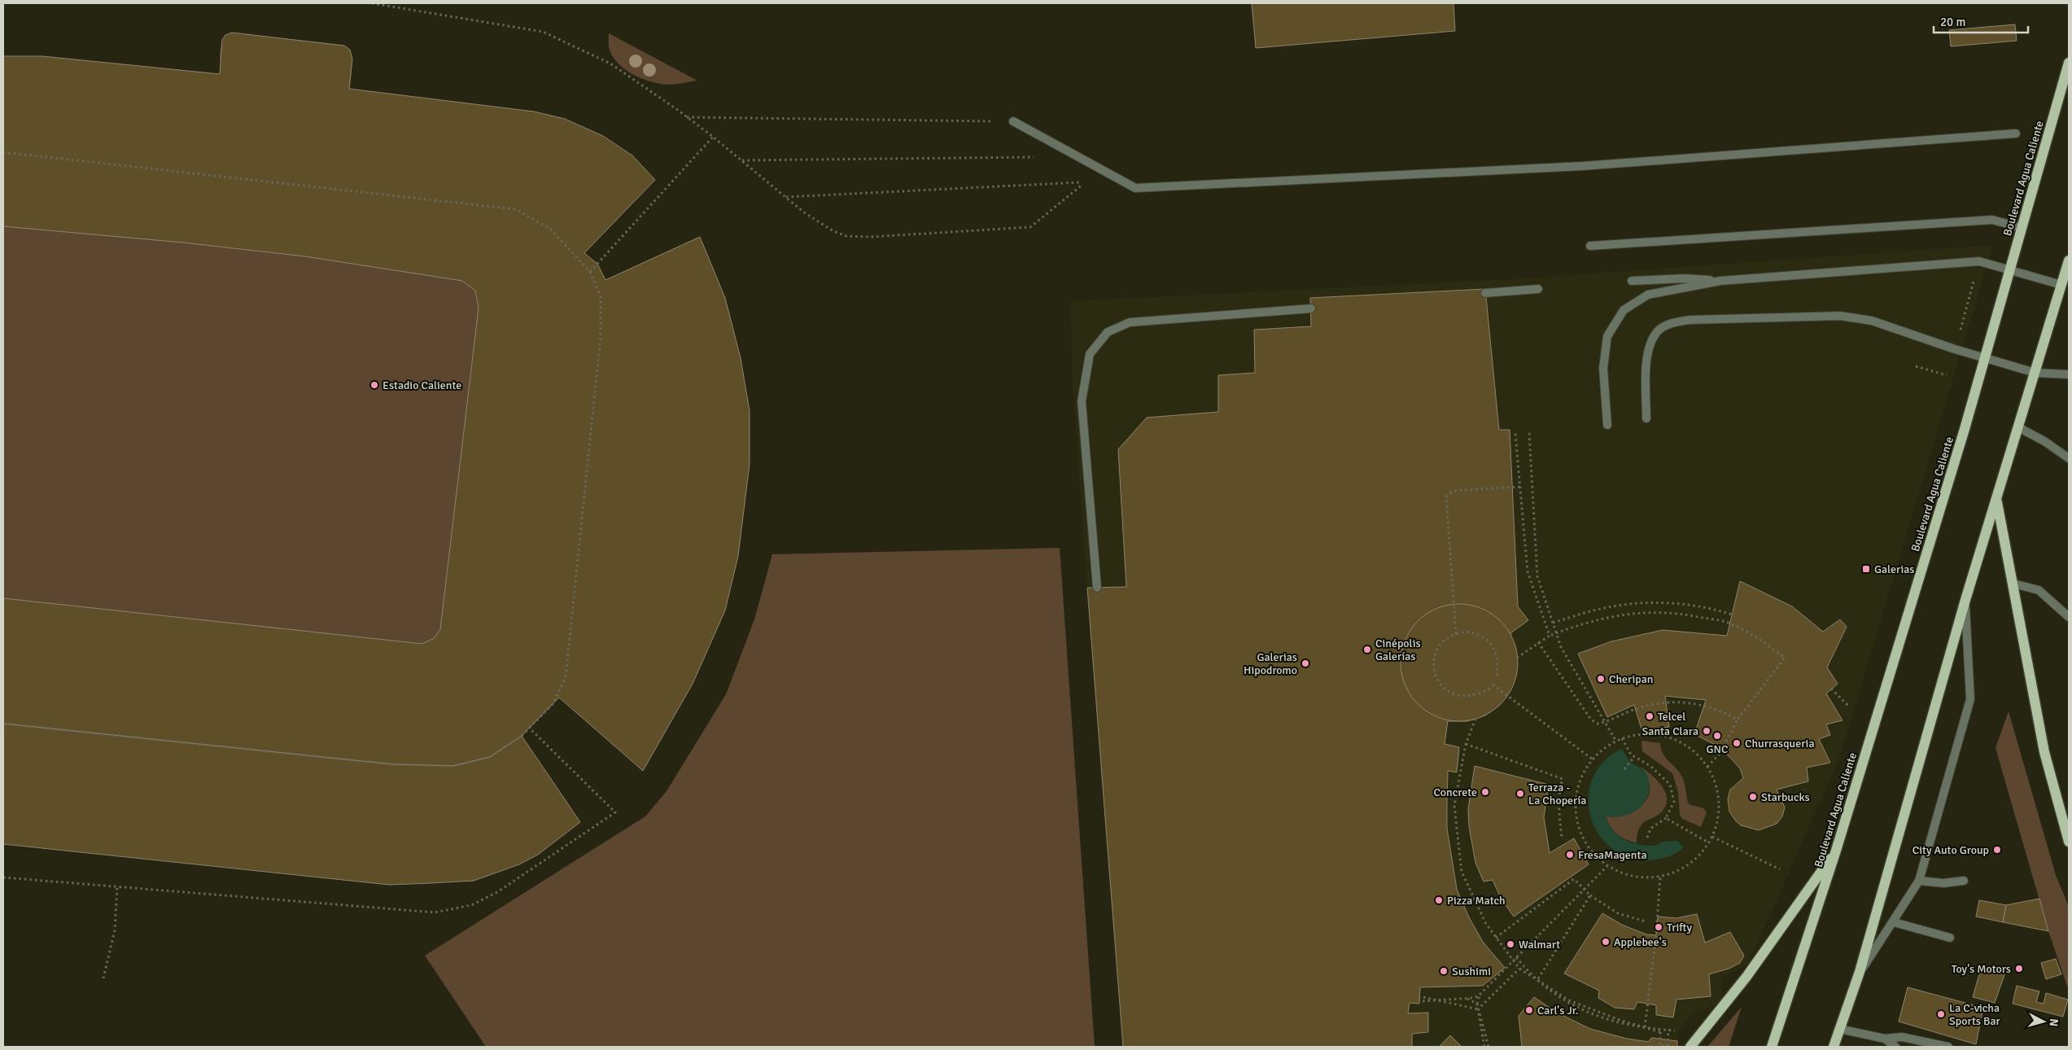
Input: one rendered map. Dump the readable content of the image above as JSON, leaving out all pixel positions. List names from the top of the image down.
{
  "streets": {
    "main road": ["Boulevard Agua Caliente"]
  },
  "places": {
    "other": [
      "Estadio Caliente",
      "Cinépolis Galerías",
      "Galerias Hipodromo",
      "Cheripan",
      "Telcel",
      "Santa Clara",
      "GNC",
      "Churrasqueria",
      "Concrete",
      "Terraza - La Chopería",
      "Starbucks",
      "City Auto Group",
      "FresaMagenta",
      "Pizza Match",
      "Trifty",
      "Applebee's",
      "Walmart",
      "Toy's Motors",
      "Sushimi",
      "Carl's Jr.",
      "La C-vicha Sports Bar"
    ],
    "transit": ["Galerias"]
  },
  "scale_bar": "20 m",
  "north": "right"
}
